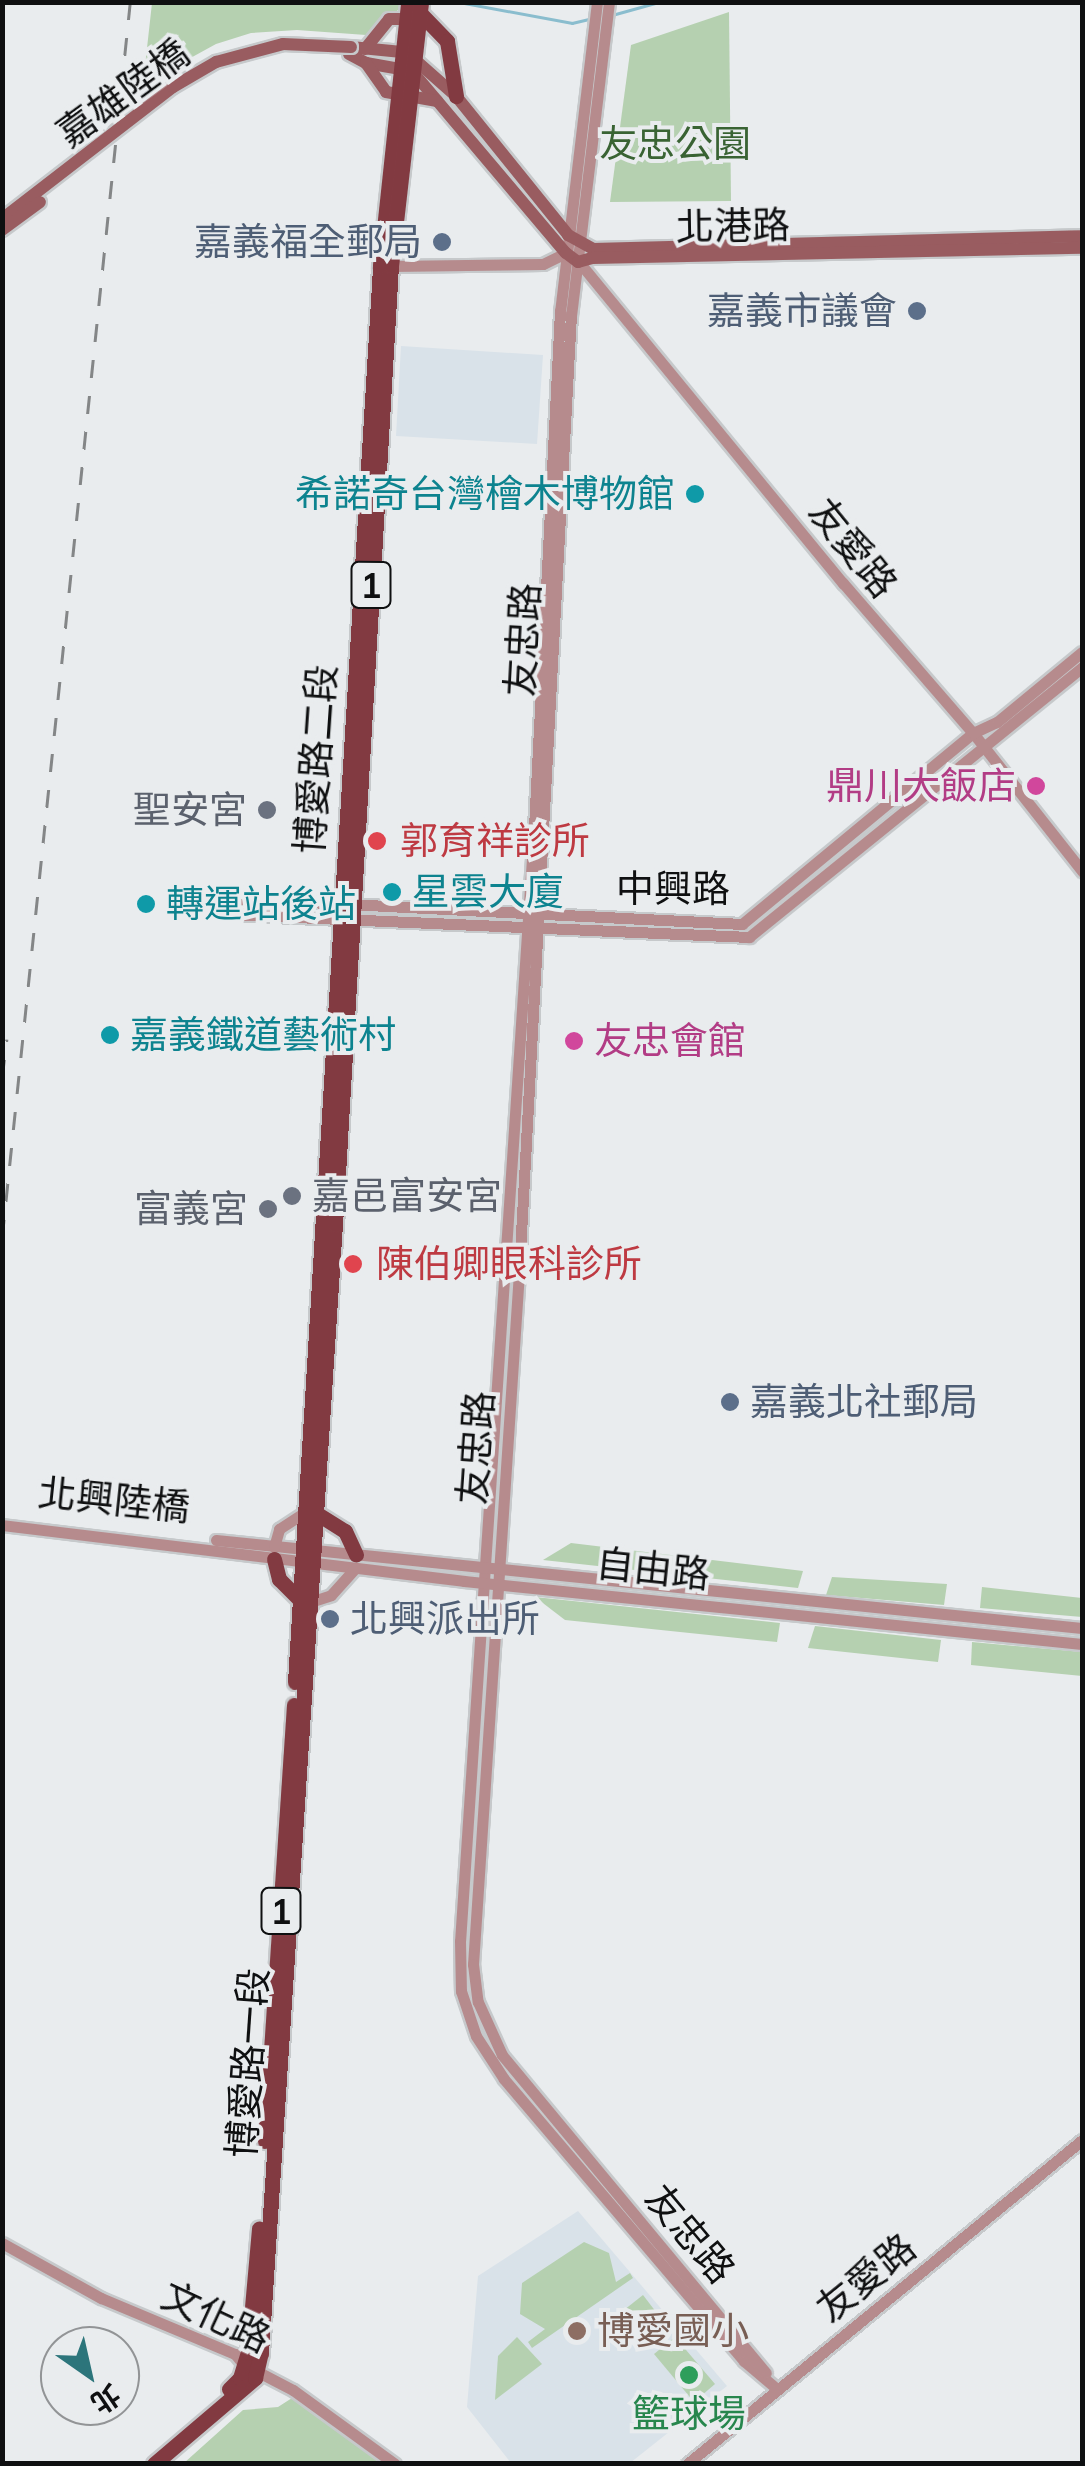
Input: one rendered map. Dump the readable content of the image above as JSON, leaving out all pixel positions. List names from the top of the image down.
{
  "streets": {
    "main road": [
      "嘉雄陸橋",
      "北港路",
      "1",
      "博愛路二段",
      "博愛路一段"
    ],
    "street": [
      "友愛路",
      "友忠路",
      "中興路",
      "北興陸橋",
      "自由路",
      "文化路"
    ]
  },
  "crossings": [
    ["北港路", "友愛路"],
    ["北港路", "友忠路"],
    ["友愛路", "友忠路"],
    ["友愛路", "中興路"],
    ["友忠路", "中興路"],
    ["友忠路", "自由路"],
    ["博愛路二段", "中興路"],
    ["博愛路二段", "博愛路一段"],
    ["北興陸橋", "自由路"],
    ["自由路", "博愛路一段"],
    ["博愛路一段", "文化路"]
  ],
  "parks": ["友忠公園"],
  "places": [
    "嘉義福全郵局",
    "嘉義市議會",
    "希諾奇台灣檜木博物館",
    "鼎川大飯店",
    "聖安宮",
    "郭育祥診所",
    "星雲大廈",
    "轉運站後站",
    "嘉義鐵道藝術村",
    "友忠會館",
    "嘉邑富安宮",
    "富義宮",
    "陳伯卿眼科診所",
    "嘉義北社郵局",
    "北興派出所",
    "博愛國小",
    "籃球場"
  ],
  "north": "bottom right"
}
